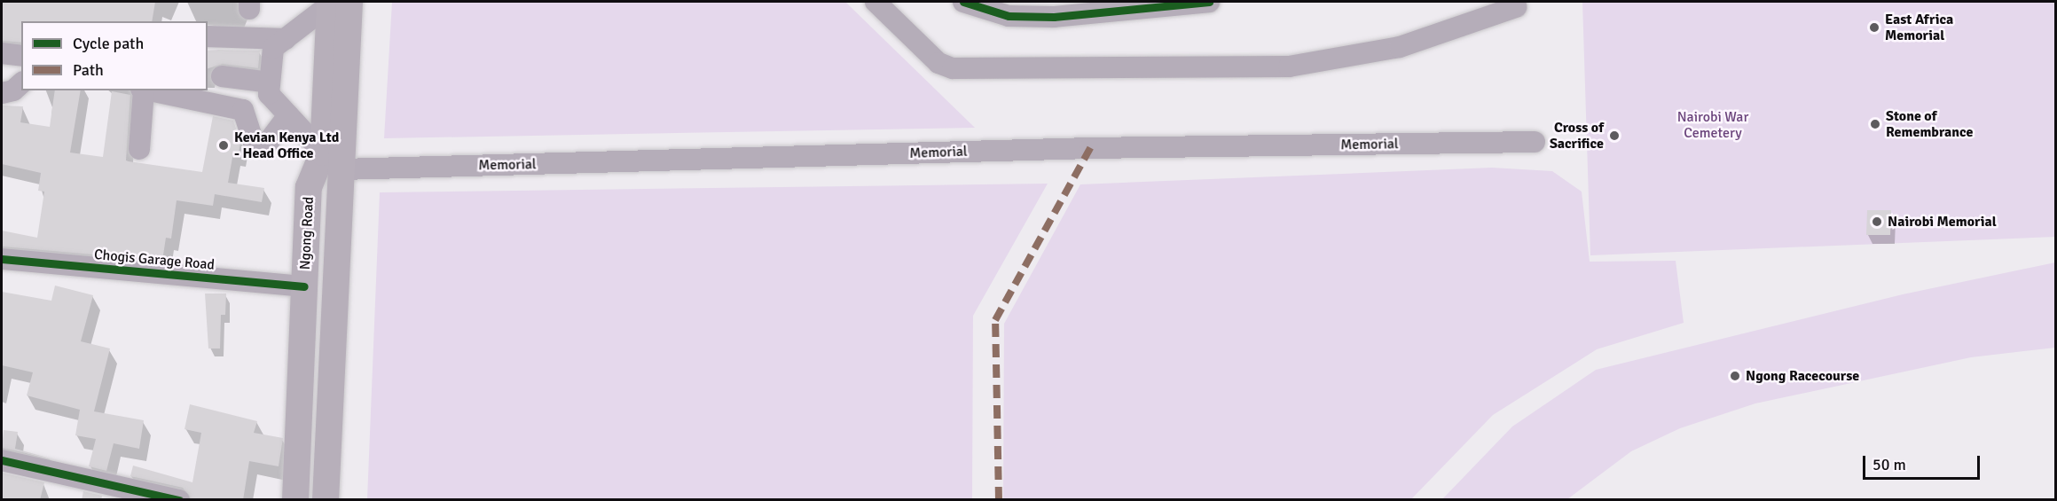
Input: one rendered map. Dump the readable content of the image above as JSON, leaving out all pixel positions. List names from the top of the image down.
{
  "streets": {
    "main road": ["Ngong Road"],
    "street": ["Memorial", "Chogis Garage Road"]
  },
  "crossings": [
    ["Memorial", "Ngong Road"],
    ["Ngong Road", "Chogis Garage Road"]
  ],
  "parks": ["Nairobi War Cemetery"],
  "places": [
    "East Africa Memorial",
    "Stone of Remembrance",
    "Cross of Sacrifice",
    "Kevian Kenya Ltd - Head Office",
    "Nairobi Memorial",
    "Ngong Racecourse"
  ],
  "legend": ["Cycle path", "Path"],
  "scale_bar": "50 m"
}
